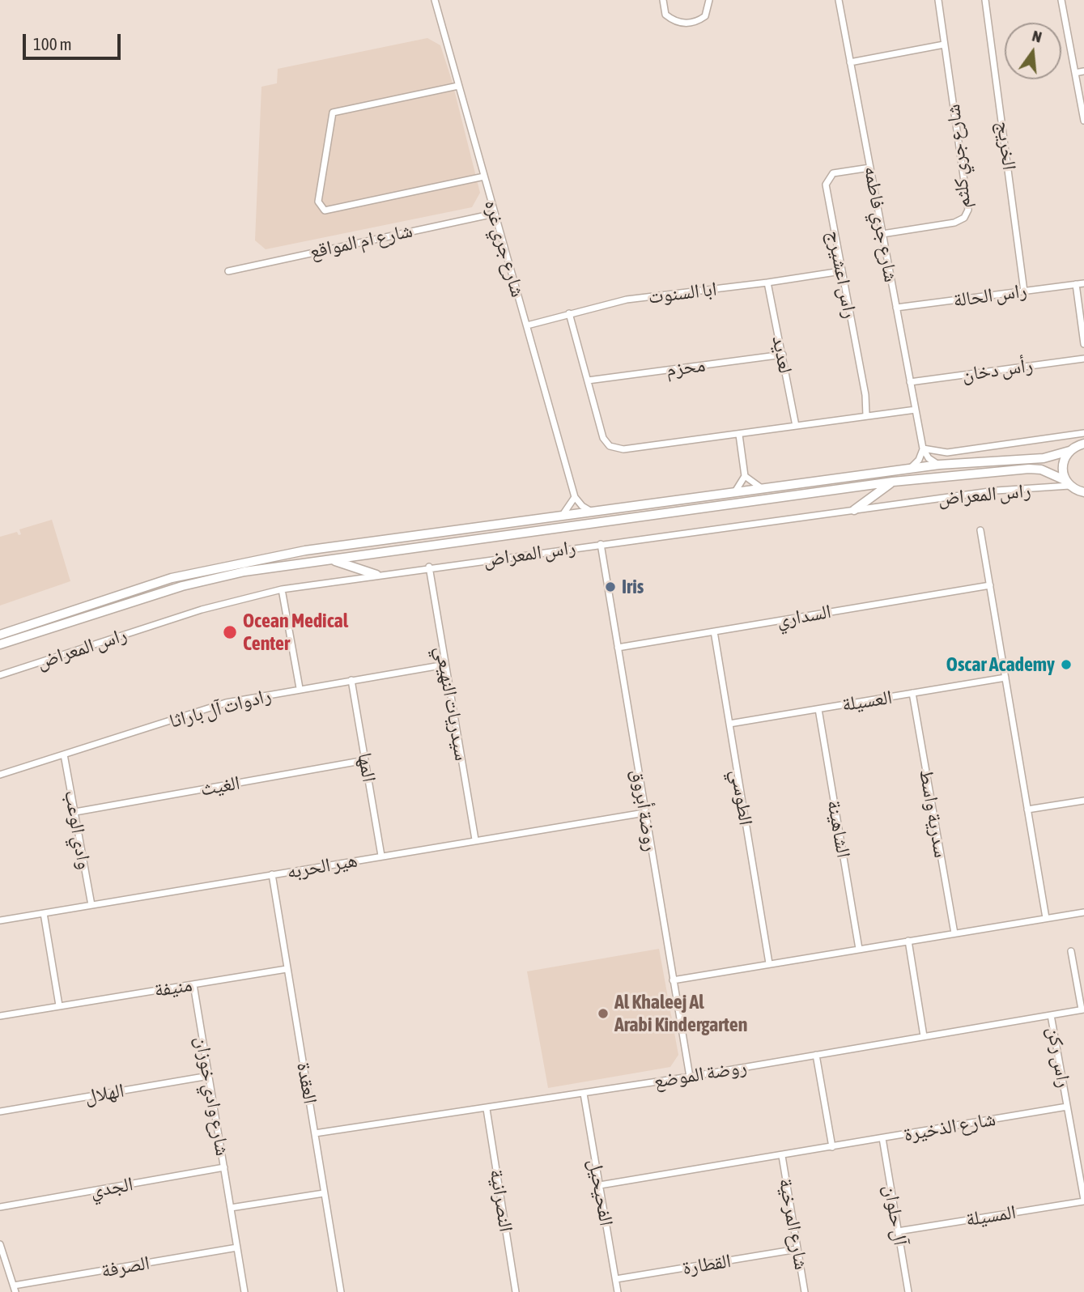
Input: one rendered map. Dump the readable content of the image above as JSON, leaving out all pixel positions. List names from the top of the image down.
{
  "streets": {
    "street": [
      "الخريج",
      "شارع جري كلثم",
      "شارع جري فاطمه",
      "شارع ام المواقع",
      "شارع جري غره",
      "راس اعشيرج",
      "ابا السنوت",
      "راس الحالة",
      "لعديد",
      "محزم",
      "رأس دخان",
      "راس المعراض",
      "السداري",
      "العسيلة",
      "سيدريات النهيعي",
      "رادوات آل باراثا",
      "المها",
      "الغيث",
      "الطوسي",
      "روضة أبروق",
      "سدرية واسط",
      "الشاهينة",
      "وادي الوعب",
      "هير الحربه",
      "منيفة",
      "راس ركن",
      "روضة الموضع",
      "العقدة",
      "الهلال",
      "شارع وادي خوزان",
      "شارع الذخيرة",
      "الجدي",
      "الفحيحيل",
      "النصرانية",
      "آل حلوان",
      "المسيلة",
      "شارع المرخية",
      "القطارة",
      "الصرفة"
    ]
  },
  "crossings": [
    ["الخريج", "راس الحالة"],
    ["شارع جري كلثم", "شارع جري فاطمه"],
    ["شارع جري فاطمه", "راس اعشيرج"],
    ["شارع جري فاطمه", "راس الحالة"],
    ["شارع جري فاطمه", "رأس دخان"],
    ["شارع ام المواقع", "شارع جري غره"],
    ["شارع جري غره", "ابا السنوت"],
    ["راس اعشيرج", "ابا السنوت"],
    ["ابا السنوت", "لعديد"],
    ["لعديد", "محزم"],
    ["راس المعراض", "سيدريات النهيعي"],
    ["راس المعراض", "روضة أبروق"],
    ["السداري", "الطوسي"],
    ["السداري", "روضة أبروق"],
    ["العسيلة", "الطوسي"],
    ["العسيلة", "سدرية واسط"],
    ["العسيلة", "الشاهينة"],
    ["سيدريات النهيعي", "رادوات آل باراثا"],
    ["سيدريات النهيعي", "هير الحربه"],
    ["رادوات آل باراثا", "المها"],
    ["رادوات آل باراثا", "وادي الوعب"],
    ["المها", "الغيث"],
    ["المها", "هير الحربه"],
    ["الغيث", "وادي الوعب"],
    ["روضة أبروق", "هير الحربه"],
    ["روضة أبروق", "روضة الموضع"],
    ["وادي الوعب", "هير الحربه"],
    ["هير الحربه", "العقدة"],
    ["منيفة", "العقدة"],
    ["منيفة", "شارع وادي خوزان"],
    ["راس ركن", "روضة الموضع"],
    ["راس ركن", "شارع الذخيرة"],
    ["راس ركن", "المسيلة"],
    ["روضة الموضع", "العقدة"],
    ["روضة الموضع", "الفحيحيل"],
    ["روضة الموضع", "النصرانية"],
    ["الهلال", "شارع وادي خوزان"],
    ["شارع وادي خوزان", "الجدي"],
    ["شارع وادي خوزان", "الصرفة"],
    ["شارع الذخيرة", "الفحيحيل"],
    ["شارع الذخيرة", "آل حلوان"],
    ["شارع الذخيرة", "شارع المرخية"],
    ["الفحيحيل", "القطارة"],
    ["آل حلوان", "المسيلة"],
    ["شارع المرخية", "القطارة"]
  ],
  "places": [
    "Iris",
    "Ocean Medical Center",
    "Oscar Academy",
    "Al Khaleej Al Arabi Kindergarten"
  ],
  "scale_bar": "100 m",
  "north": "top"
}
